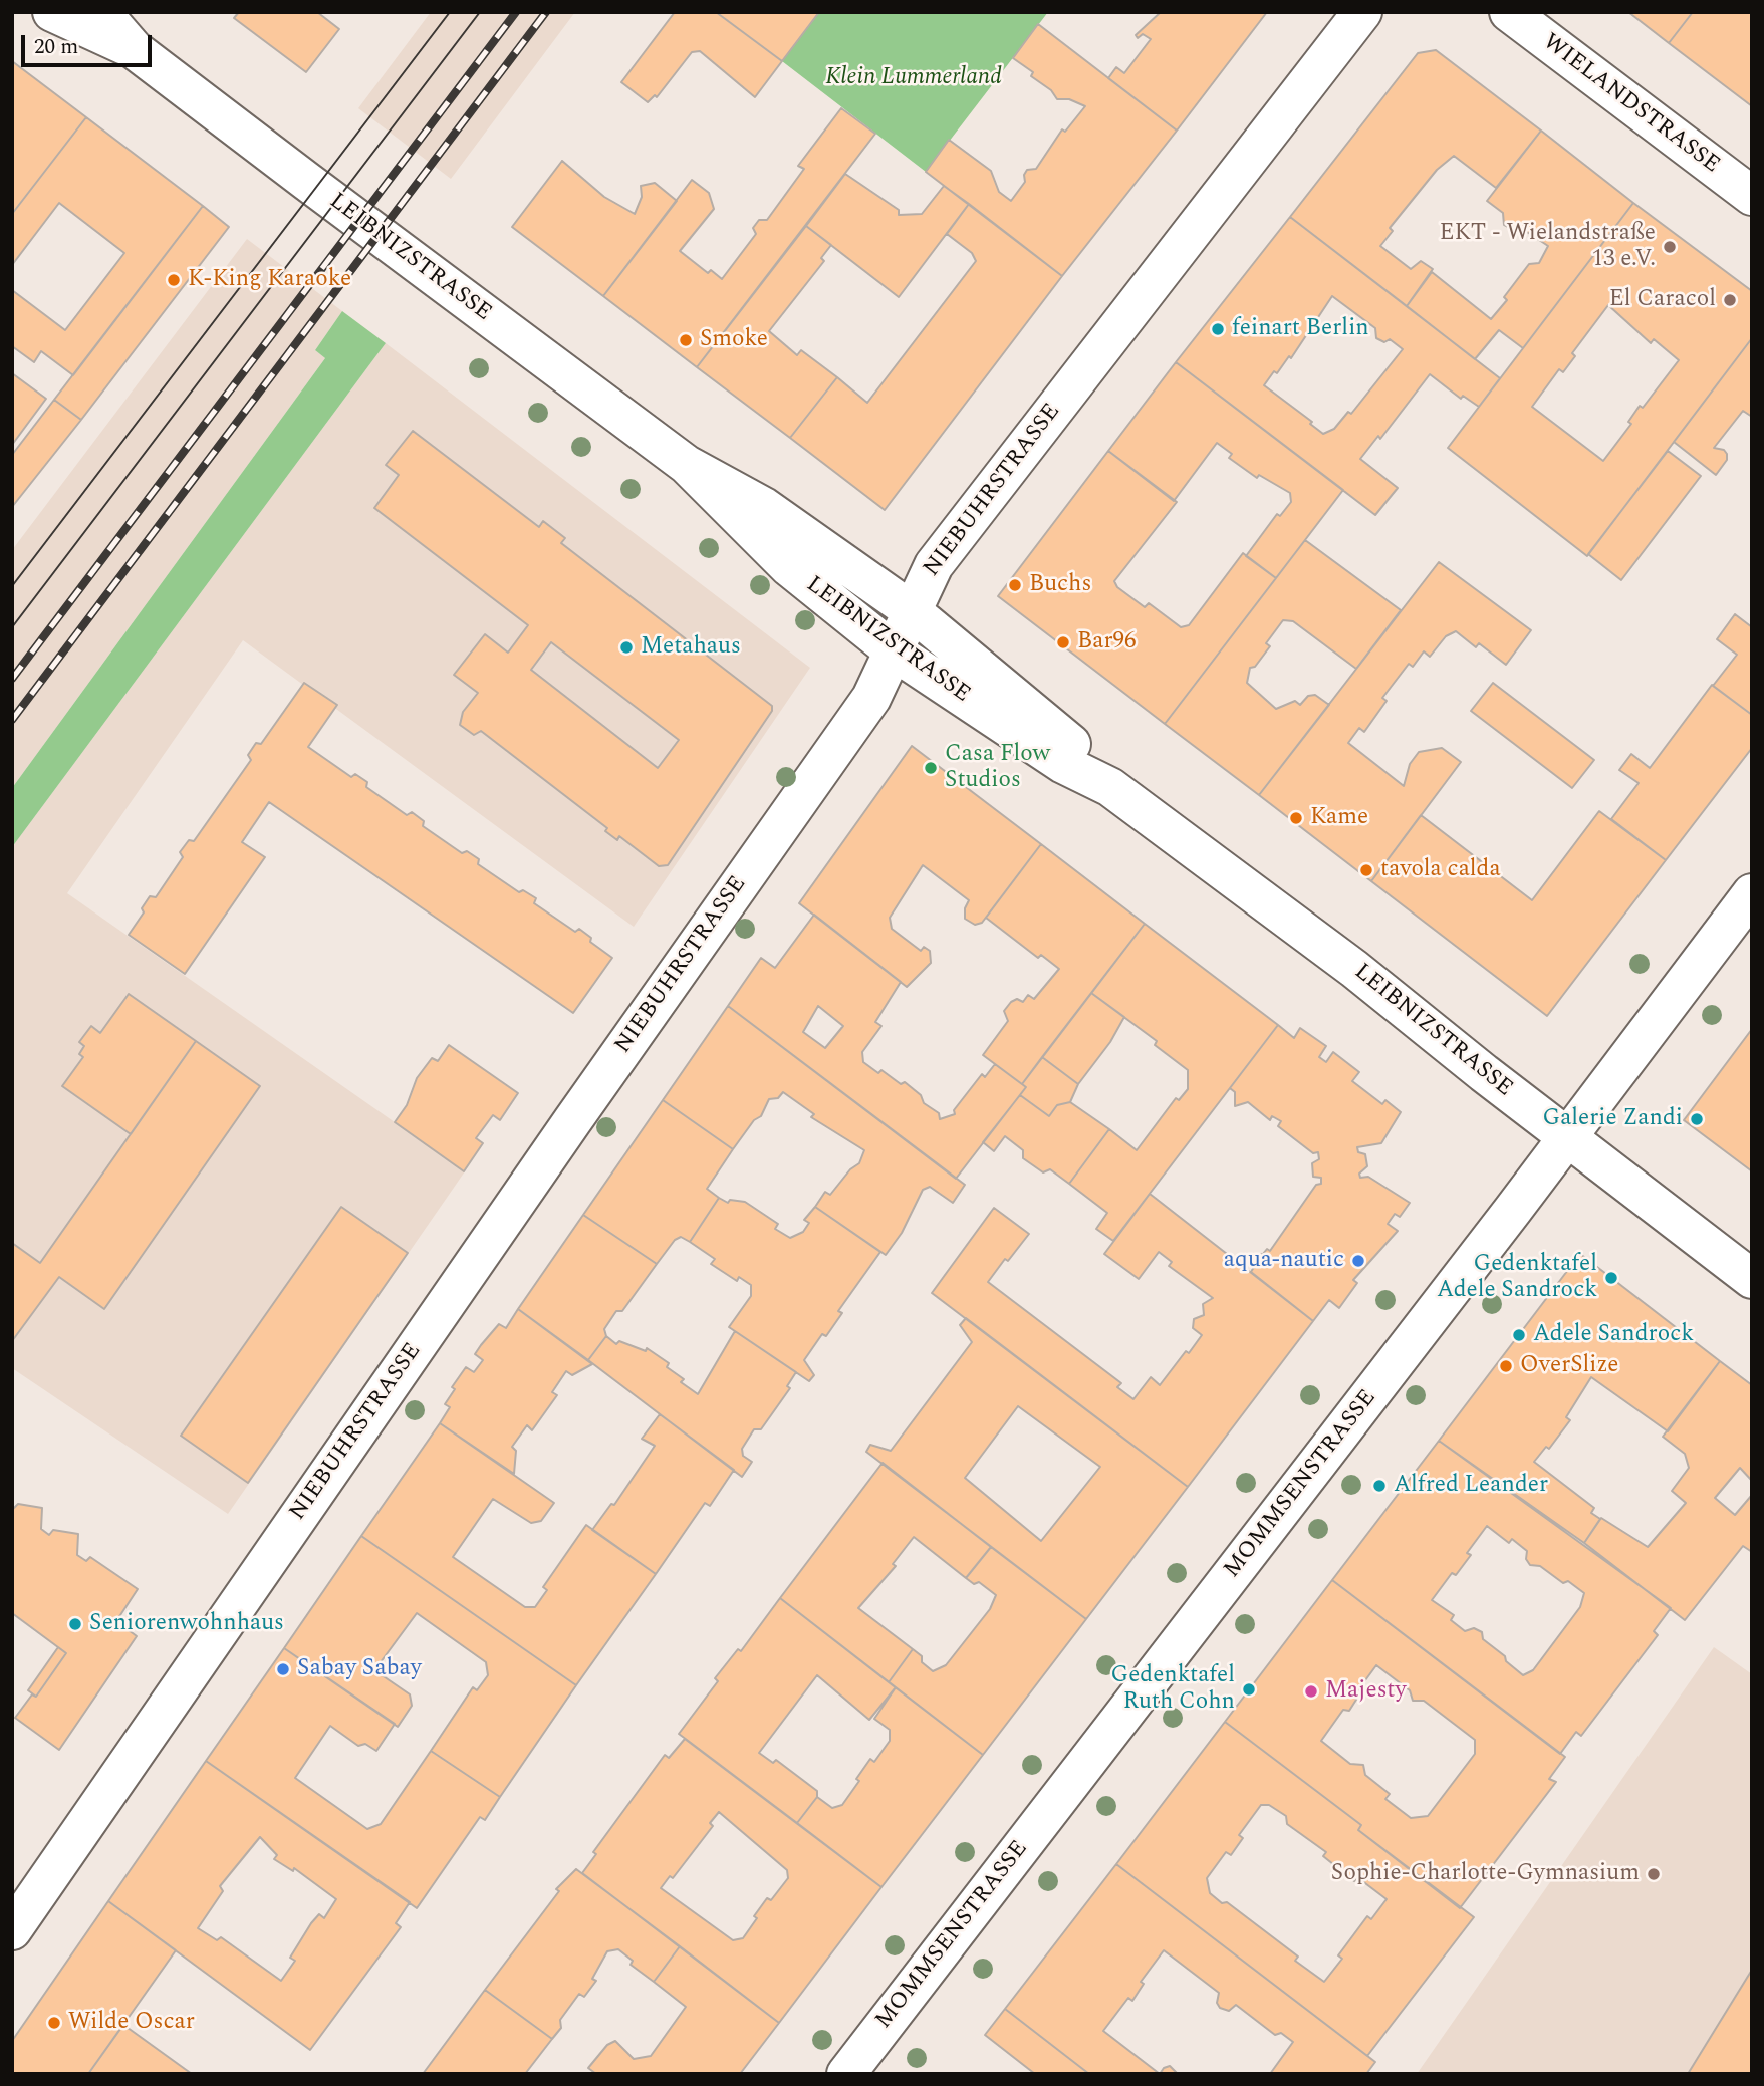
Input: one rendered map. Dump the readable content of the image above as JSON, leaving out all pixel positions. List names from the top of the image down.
{
  "streets": {
    "street": [
      "WIELANDSTRASSE",
      "LEIBNIZSTRASSE",
      "NIEBUHRSTRASSE",
      "MOMMSENSTRASSE"
    ]
  },
  "crossings": [
    ["LEIBNIZSTRASSE", "NIEBUHRSTRASSE"],
    ["LEIBNIZSTRASSE", "MOMMSENSTRASSE"]
  ],
  "parks": ["Klein Lummerland"],
  "places": [
    "EKT - Wielandstraße 13 e.V.",
    "K-King Karaoke",
    "El Caracol",
    "feinart Berlin",
    "Smoke",
    "Buchs",
    "Bar96",
    "Metahaus",
    "Casa Flow Studios",
    "Kame",
    "tavola calda",
    "Galerie Zandi",
    "aqua-nautic",
    "Gedenktafel Adele Sandrock",
    "Adele Sandrock",
    "OverSlize",
    "Alfred Leander",
    "Seniorenwohnhaus",
    "Sabay Sabay",
    "Gedenktafel Ruth Cohn",
    "Majesty",
    "Sophie-Charlotte-Gymnasium",
    "Wilde Oscar"
  ],
  "scale_bar": "20 m"
}
